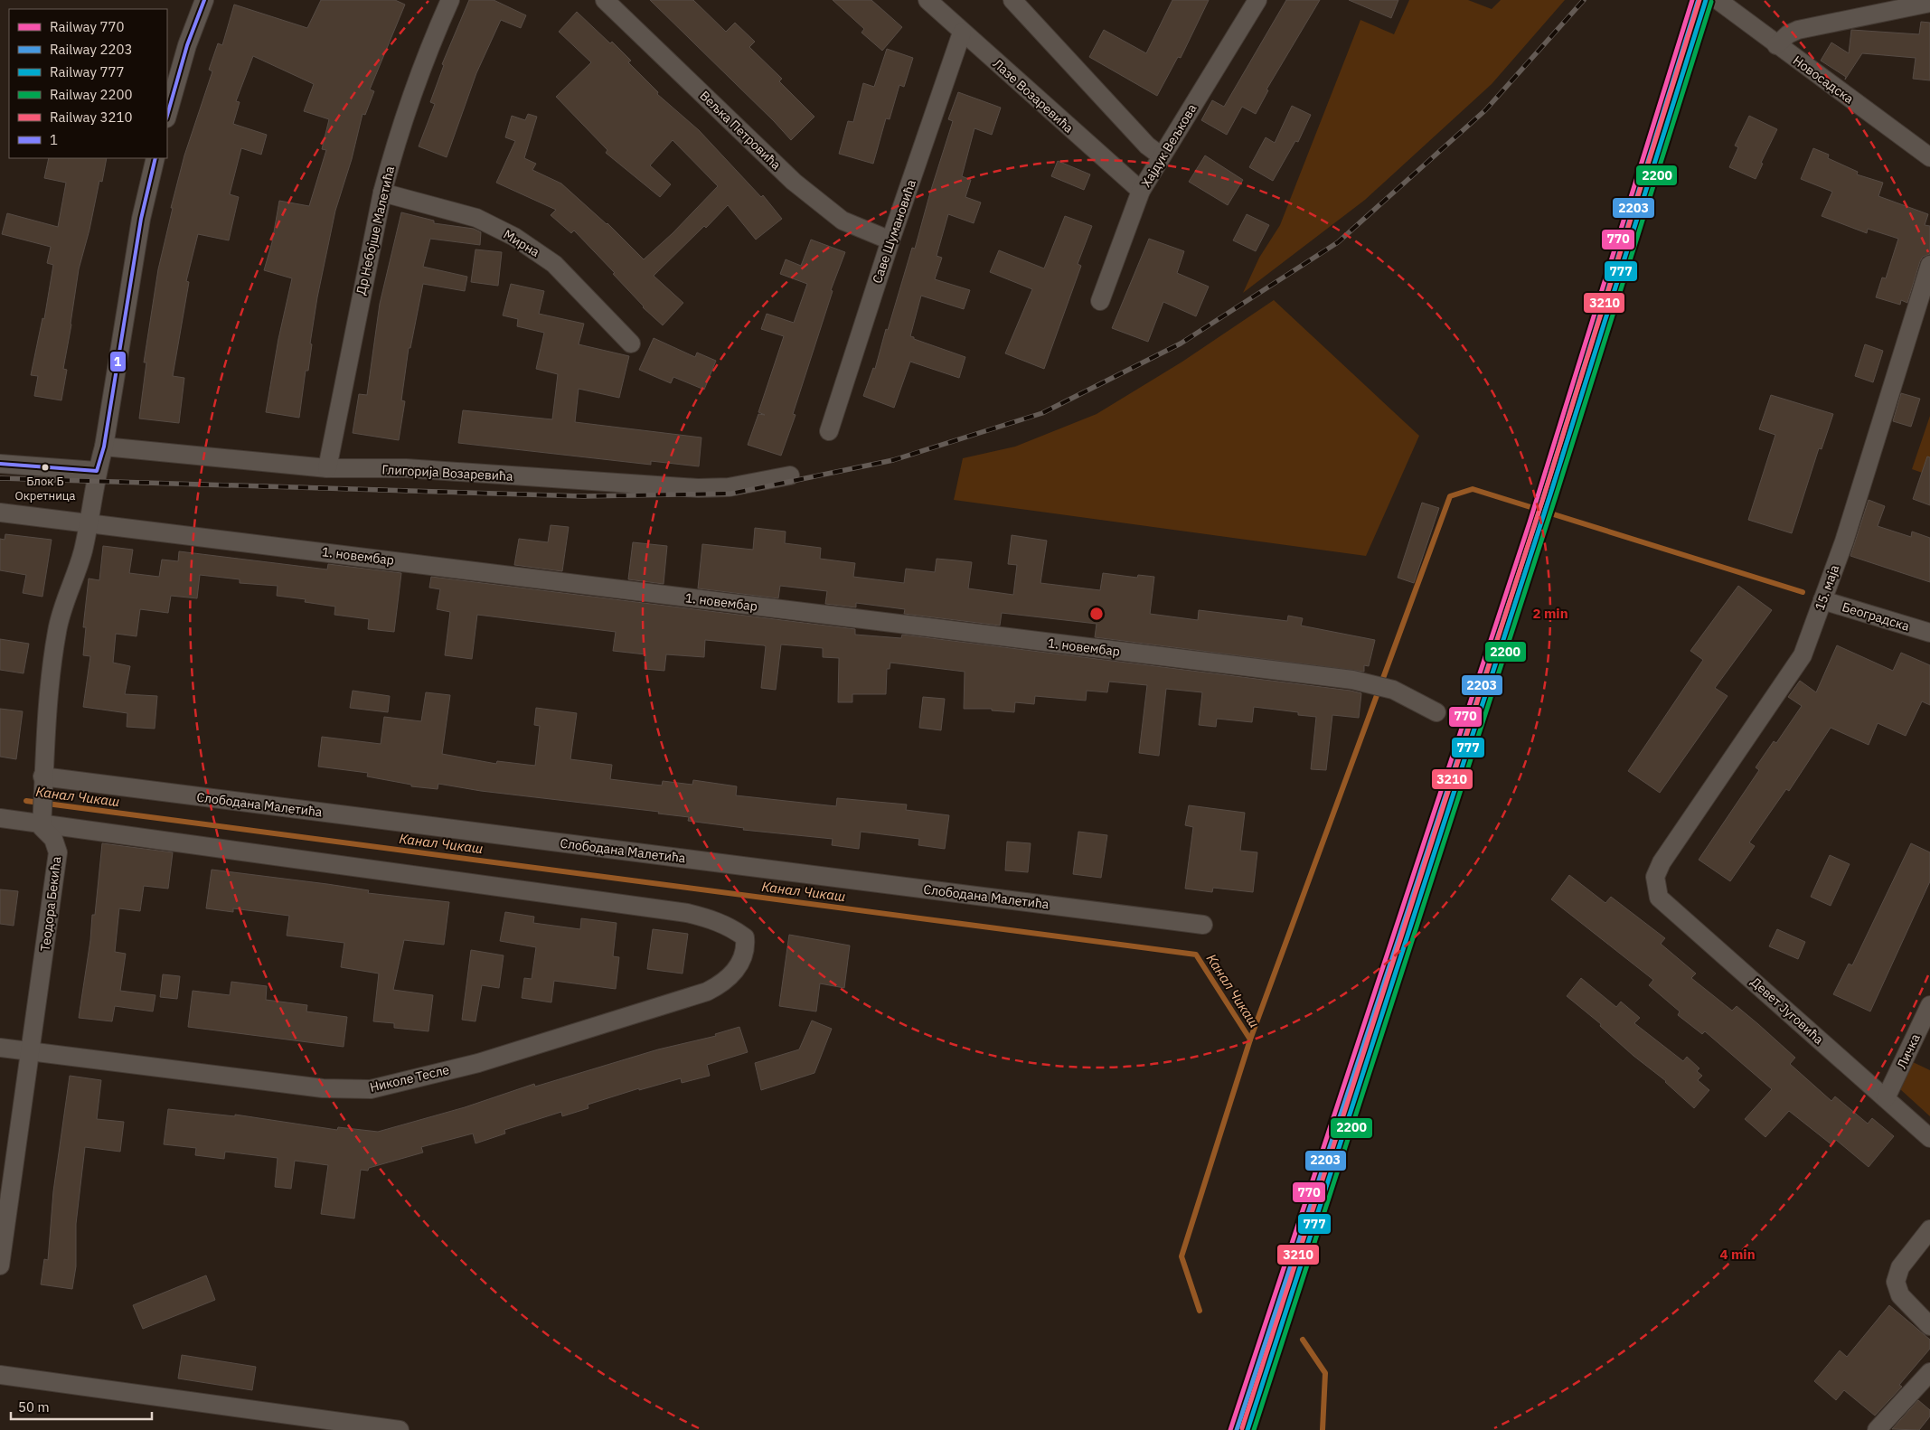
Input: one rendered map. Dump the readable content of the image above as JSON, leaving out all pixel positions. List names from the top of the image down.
{
  "streets": {
    "street": [
      "Новосадска",
      "Лазе Возаревића",
      "Вељка Петровића",
      "Хајдук Вељкова",
      "Др Небојше Малетића",
      "Саве Шумановића",
      "Мирна",
      "Глигорија Возаревића",
      "1. новембар",
      "15. маја",
      "Београдска",
      "Слободана Малетића",
      "Теодора Бекића",
      "Девет Југовића",
      "Личка",
      "Николе Тесле"
    ]
  },
  "crossings": [
    ["Лазе Возаревића", "Хајдук Вељкова"],
    ["Лазе Возаревића", "Саве Шумановића"],
    ["Вељка Петровића", "Саве Шумановића"],
    ["Др Небојше Малетића", "Мирна"],
    ["Др Небојше Малетића", "Глигорија Возаревића"],
    ["15. маја", "Београдска"],
    ["15. маја", "Девет Југовића"],
    ["Теодора Бекића", "Николе Тесле"],
    ["Девет Југовића", "Личка"]
  ],
  "water": ["Канал Чикаш"],
  "places": ["Блок Б Окретница"],
  "lines": [
    "rail line 770",
    "rail line 777",
    "rail line 3210",
    "transit line 1",
    "rail line 2203",
    "rail line 2200"
  ],
  "legend": [
    "Railway 770",
    "Railway 2203",
    "Railway 777",
    "Railway 2200",
    "Railway 3210",
    "1"
  ],
  "scale_bar": "50 m",
  "rings": ["2 min", "4 min"]
}
